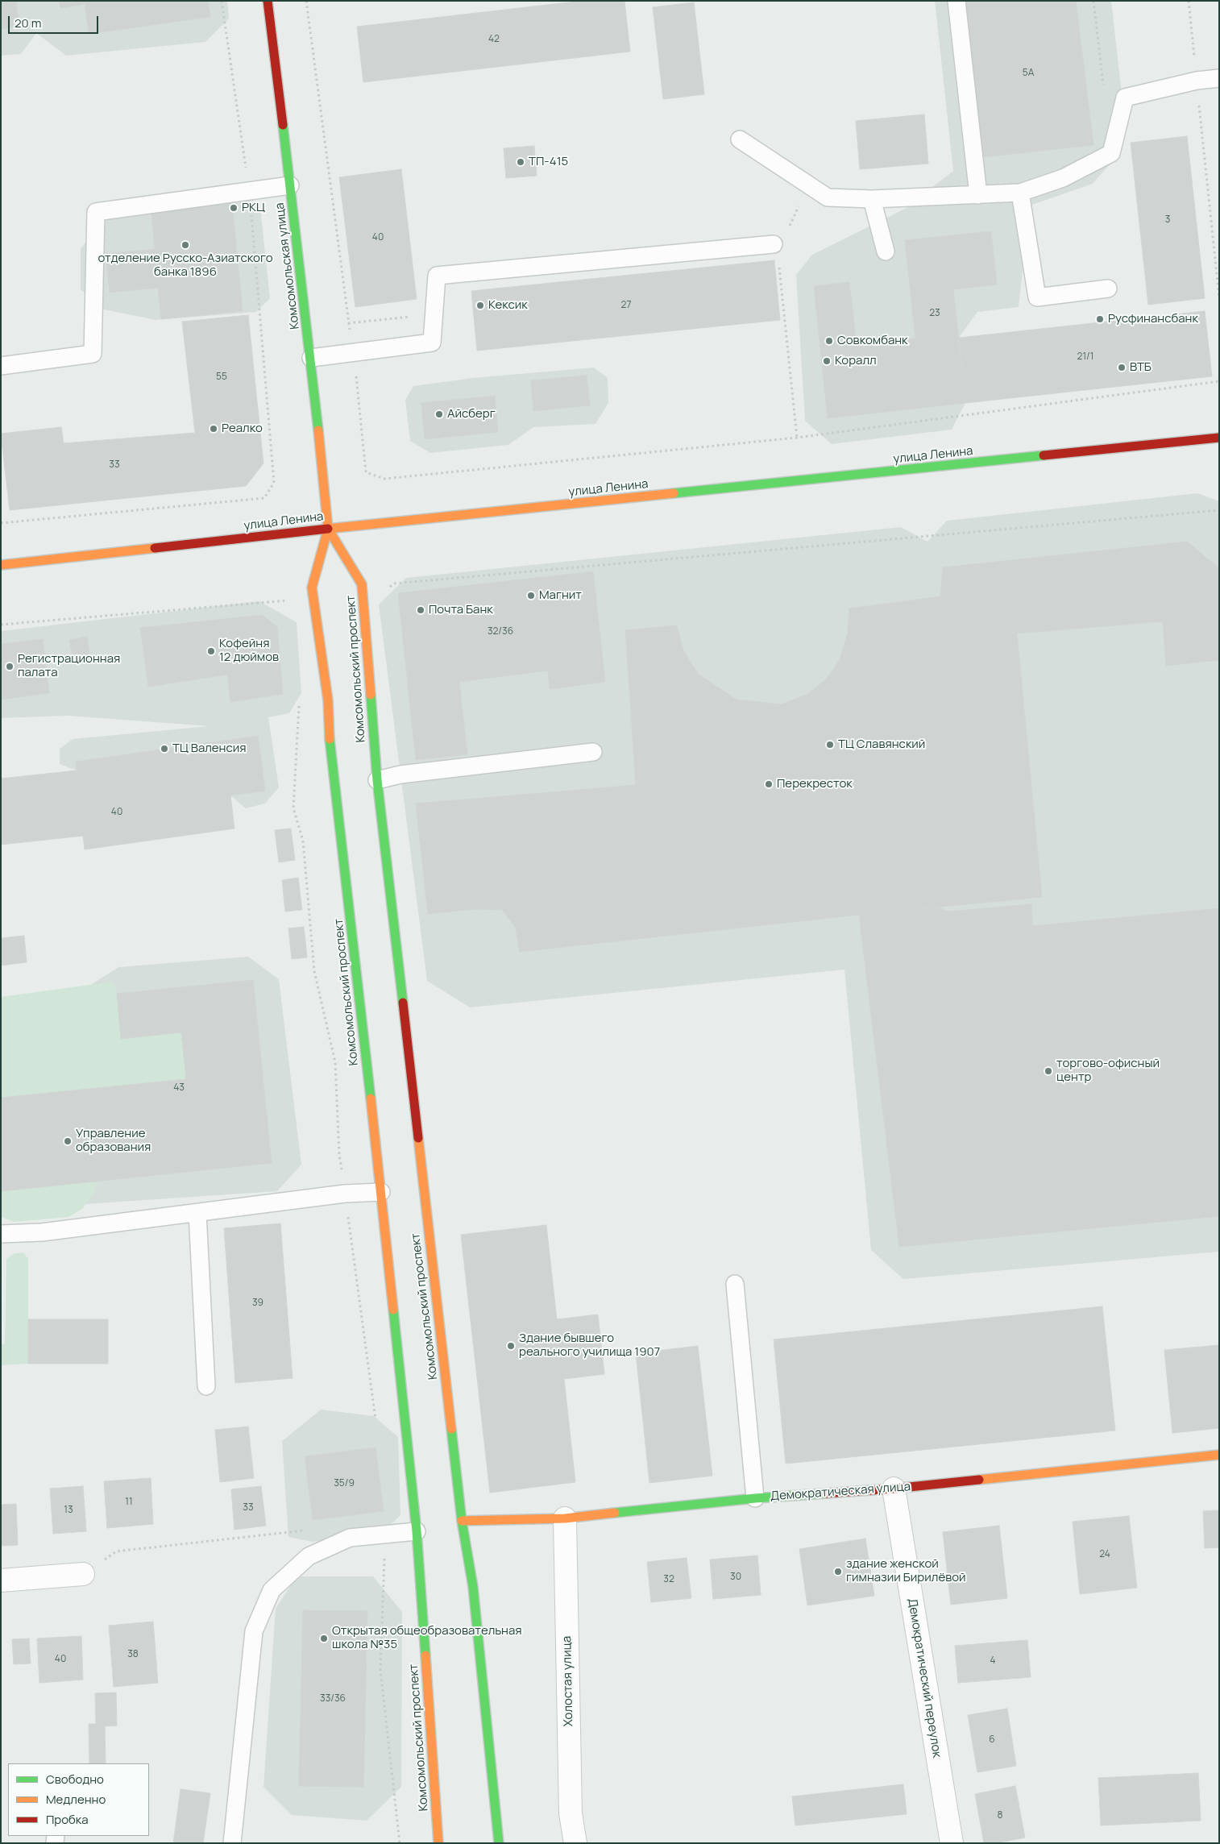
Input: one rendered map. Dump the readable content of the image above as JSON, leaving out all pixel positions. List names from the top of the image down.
{
  "streets": {
    "main road": [
      "Комсомольская улица",
      "улица Ленина",
      "Комсомольский проспект",
      "Демократическая улица"
    ],
    "street": ["Демократический переулок", "Холостая улица"]
  },
  "crossings": [
    ["Комсомольская улица", "улица Ленина"],
    ["Комсомольская улица", "Комсомольский проспект"],
    ["улица Ленина", "Комсомольский проспект"],
    ["Комсомольский проспект", "Демократическая улица"],
    ["Демократическая улица", "Демократический переулок"],
    ["Демократическая улица", "Холостая улица"]
  ],
  "places": [
    "ТП-415",
    "РКЦ",
    "отделение Русско-Азиатского банка 1896",
    "Кексик",
    "Русфинансбанк",
    "Совкомбанк",
    "Коралл",
    "ВТБ",
    "Айсберг",
    "Реалко",
    "Магнит",
    "Почта Банк",
    "Кофейня 12 дюймов",
    "Регистрационная палата",
    "ТЦ Славянский",
    "ТЦ Валенсия",
    "Перекресток",
    "торгово-офисный центр",
    "Управление образования",
    "Здание бывшего реального училища 1907",
    "здание женской гимназии Бирилёвой",
    "Открытая общеобразовательная школа №35"
  ],
  "house_numbers": [
    "42",
    "5А",
    "3",
    "40",
    "27",
    "23",
    "21/1",
    "55",
    "33",
    "32/36",
    "40",
    "43",
    "39",
    "35/9",
    "11",
    "33",
    "13",
    "24",
    "30",
    "32",
    "38",
    "40",
    "4",
    "33/36",
    "6",
    "8"
  ],
  "legend": ["Свободно", "Медленно", "Пробка"],
  "scale_bar": "20 m"
}
